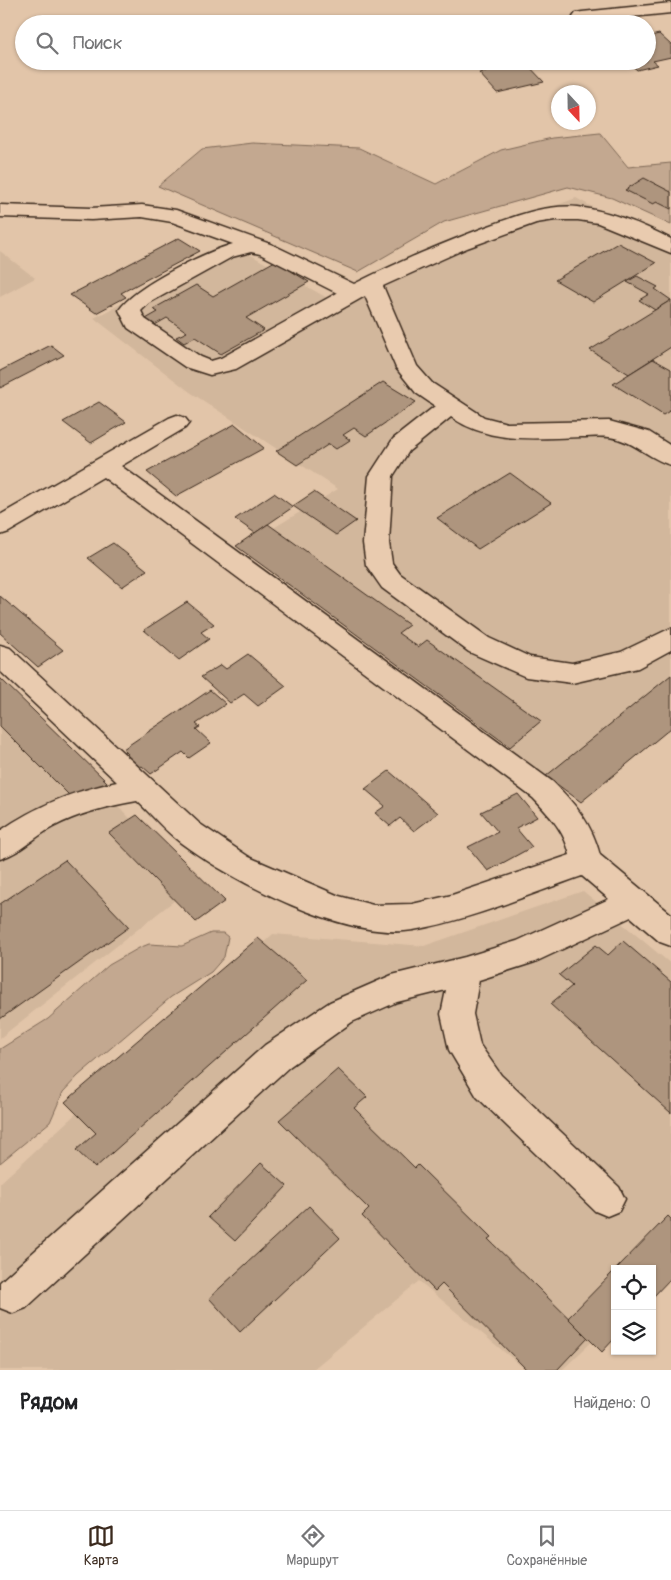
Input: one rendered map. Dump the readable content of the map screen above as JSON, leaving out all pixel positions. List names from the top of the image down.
{
  "north": "bottom",
  "page": {
    "search": "Поиск",
    "heading": ["Рядом", "Найдено: 0"],
    "nav": ["Карта", "Маршрут", "Сохранённые"]
  }
}
